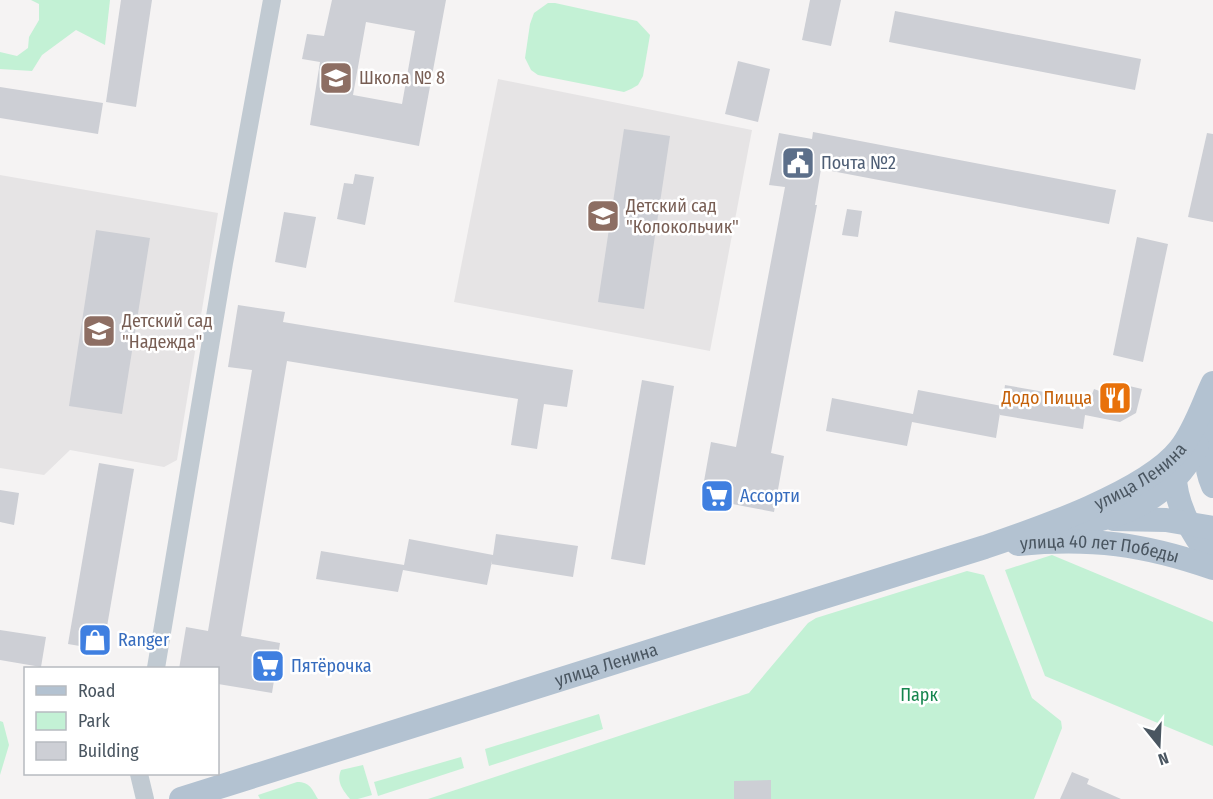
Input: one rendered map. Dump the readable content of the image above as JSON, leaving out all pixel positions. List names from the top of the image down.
{
  "streets": {
    "main road": ["улица Ленина", "улица 40 лет Победы"]
  },
  "crossings": [
    ["улица Ленина", "улица 40 лет Победы"]
  ],
  "parks": ["Парк"],
  "places": {
    "school or university": ["Школа № 8", "Детский сад \"Колокольчик\"", "Детский сад \"Надежда\""],
    "public building": ["Почта №2"],
    "restaurant": ["Додо Пицца"],
    "supermarket": ["Ассорти", "Пятёрочка"],
    "shop": ["Ranger"]
  },
  "legend": ["Road", "Park", "Building"],
  "north": "bottom"
}
